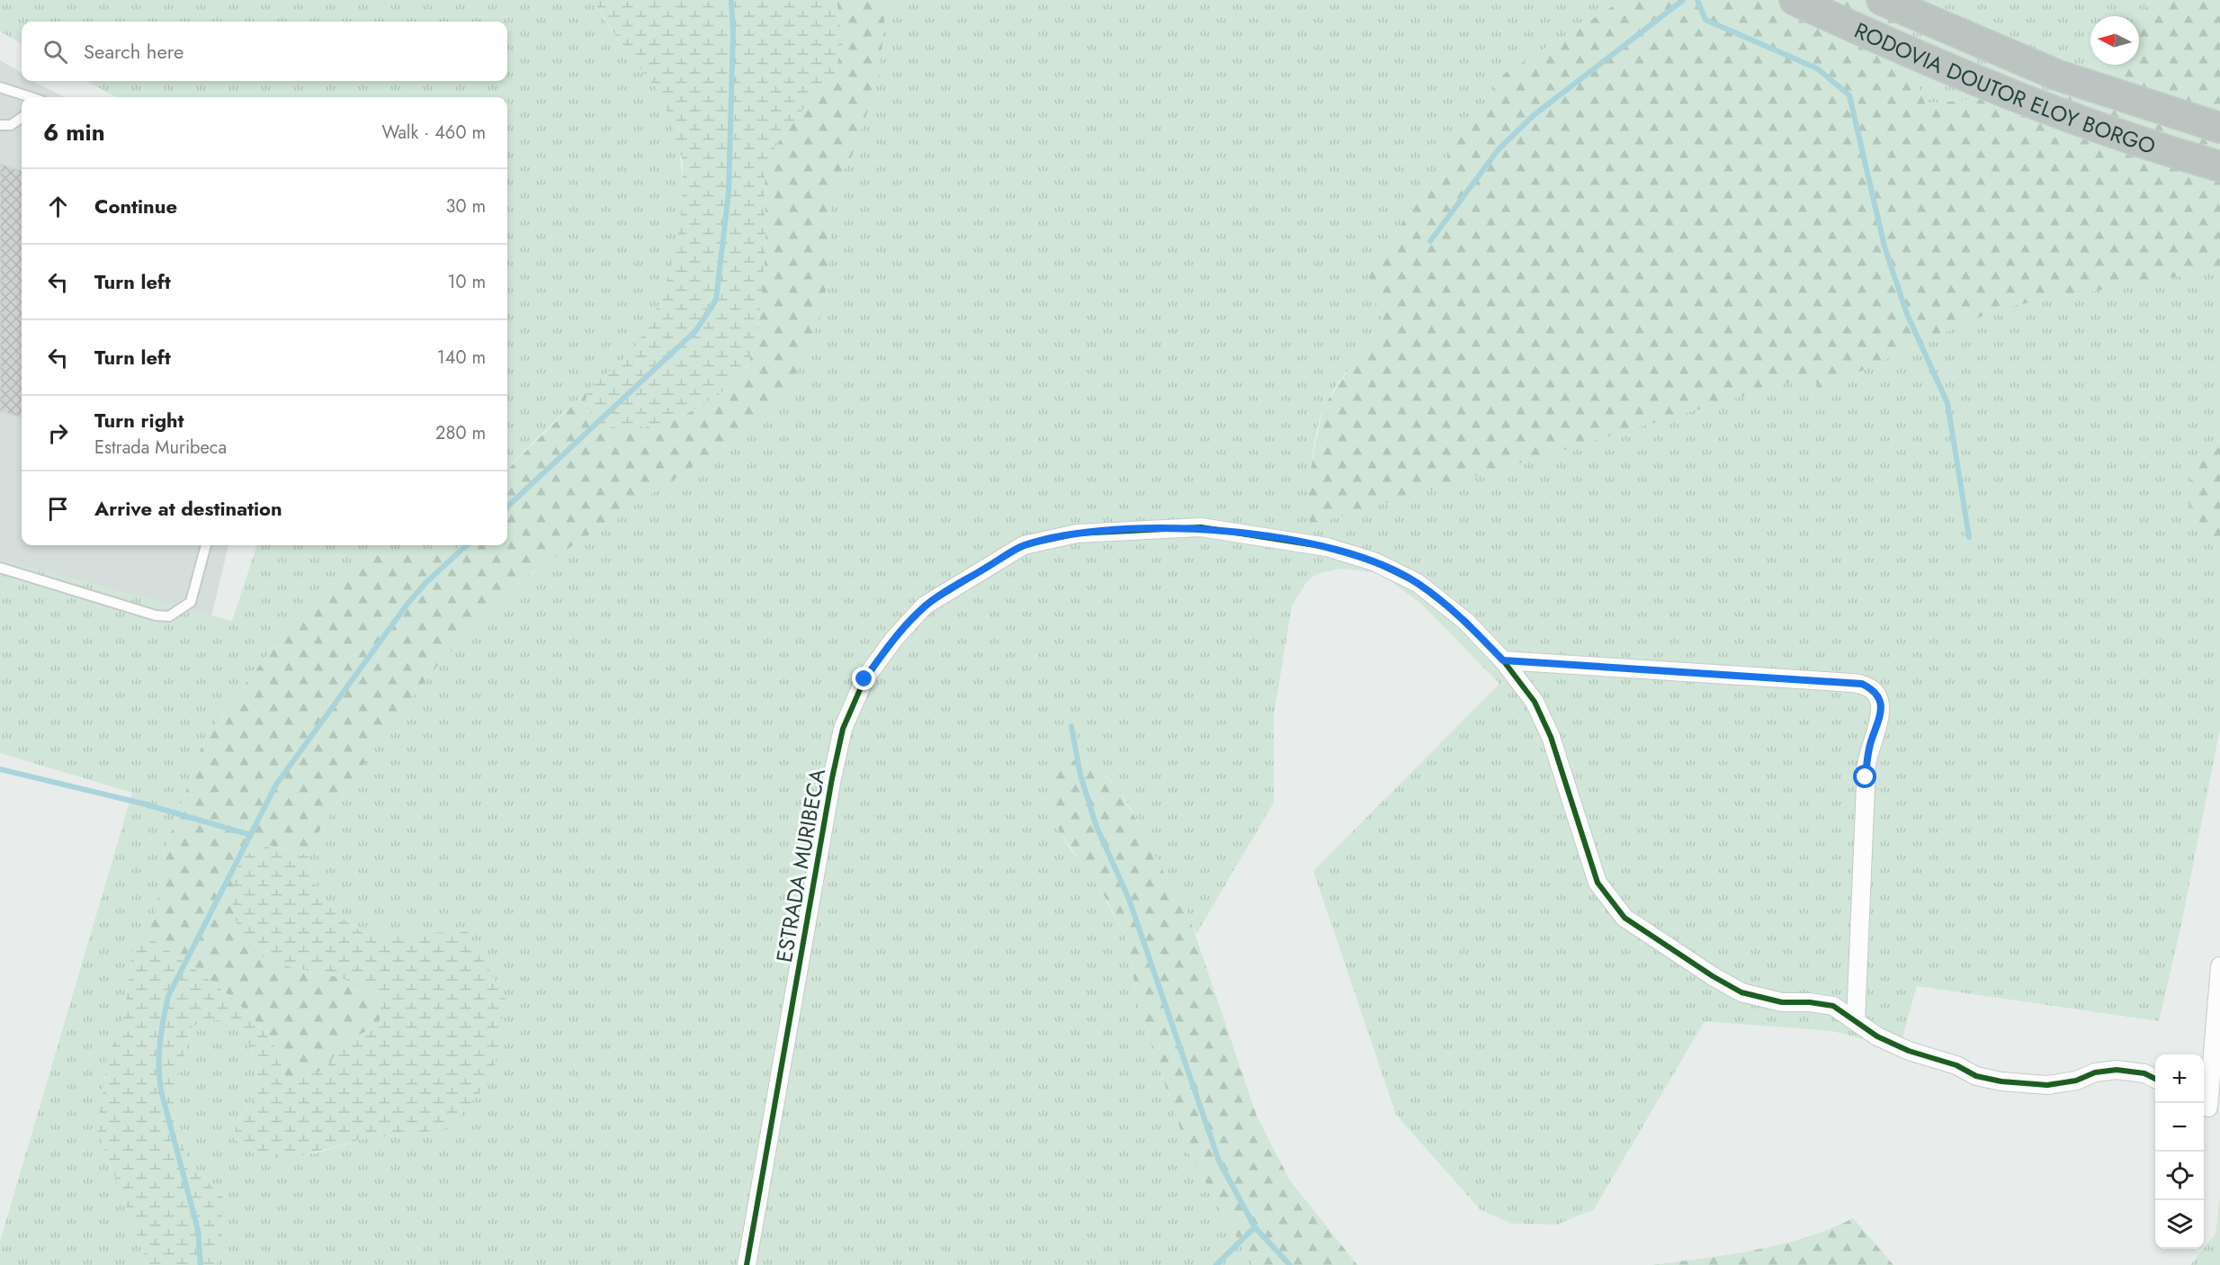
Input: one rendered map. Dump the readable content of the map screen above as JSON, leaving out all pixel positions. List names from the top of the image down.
{
  "streets": {
    "highway": ["RODOVIA DOUTOR ELOY BORGO"],
    "street": ["ESTRADA MURIBECA"]
  },
  "north": "left",
  "page": {
    "search": "Search here",
    "heading": ["6 min", "Walk · 460 m"],
    "list": [
      ["Continue", "30 m"],
      ["Turn left", "10 m"],
      ["Turn left", "140 m"],
      ["Turn right", "Estrada Muribeca", "280 m"],
      "Arrive at destination"
    ],
    "map_buttons": ["+", "−"]
  }
}
